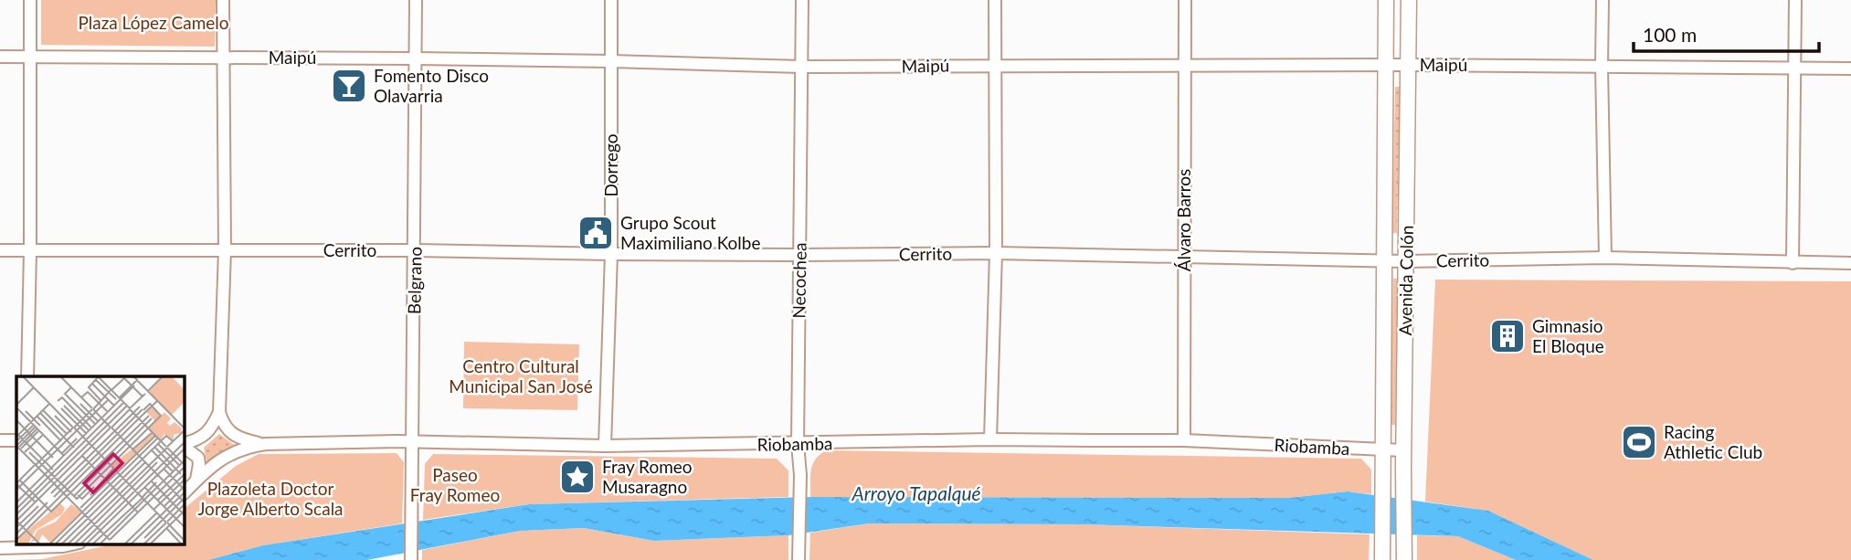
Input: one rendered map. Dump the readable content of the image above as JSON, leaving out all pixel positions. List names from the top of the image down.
{
  "streets": {
    "main road": ["Avenida Colón"],
    "street": [
      "Maipú",
      "Dorrego",
      "Álvaro Barros",
      "Cerrito",
      "Belgrano",
      "Necochea",
      "Riobamba"
    ]
  },
  "crossings": [
    ["Maipú", "Dorrego"],
    ["Maipú", "Álvaro Barros"],
    ["Maipú", "Belgrano"],
    ["Maipú", "Necochea"],
    ["Maipú", "Avenida Colón"],
    ["Dorrego", "Cerrito"],
    ["Dorrego", "Riobamba"],
    ["Álvaro Barros", "Cerrito"],
    ["Álvaro Barros", "Riobamba"],
    ["Cerrito", "Belgrano"],
    ["Cerrito", "Necochea"],
    ["Cerrito", "Avenida Colón"],
    ["Belgrano", "Riobamba"],
    ["Necochea", "Riobamba"],
    ["Avenida Colón", "Riobamba"]
  ],
  "water": ["Arroyo Tapalqué"],
  "parks": [
    "Plaza López Camelo",
    "Centro Cultural Municipal San José",
    "Paseo Fray Romeo",
    "Plazoleta Doctor Jorge Alberto Scala"
  ],
  "places": {
    "bar": ["Fomento Disco Olavarria"],
    "public building": ["Grupo Scout Maximiliano Kolbe"],
    "building": ["Gimnasio El Bloque"],
    "sports": ["Racing Athletic Club"],
    "place": ["Fray Romeo Musaragno"]
  },
  "scale_bar": "100 m"
}
